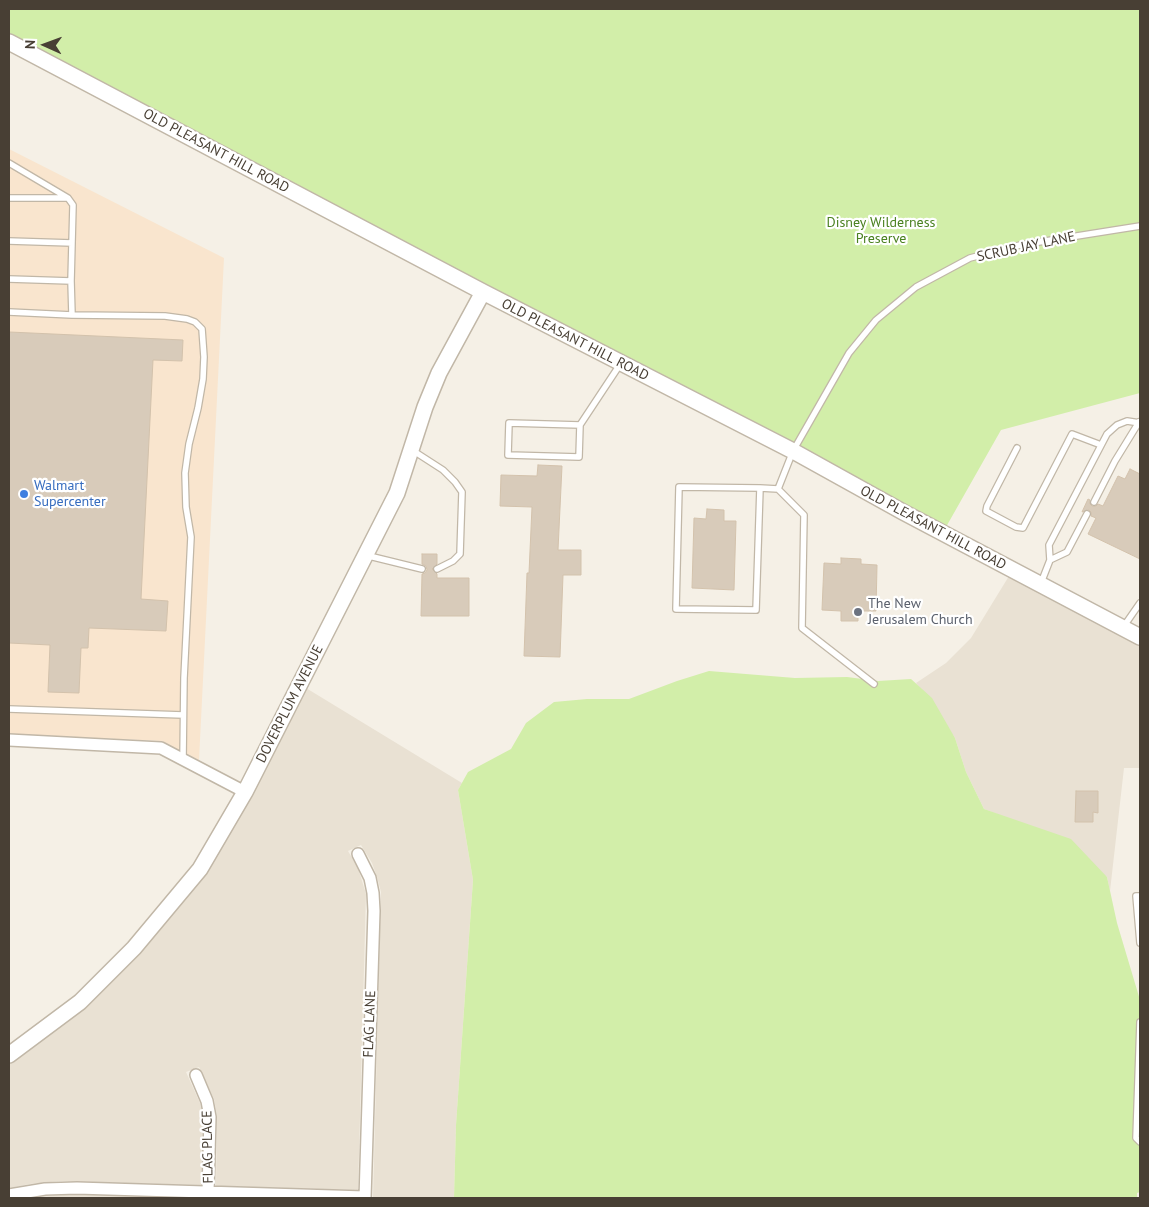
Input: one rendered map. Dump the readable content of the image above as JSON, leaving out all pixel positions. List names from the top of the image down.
{
  "streets": {
    "street": [
      "OLD PLEASANT HILL ROAD",
      "DOVERPLUM AVENUE",
      "FLAG LANE",
      "FLAG PLACE"
    ],
    "lane": ["SCRUB JAY LANE"]
  },
  "crossings": [
    ["OLD PLEASANT HILL ROAD", "SCRUB JAY LANE"],
    ["OLD PLEASANT HILL ROAD", "DOVERPLUM AVENUE"]
  ],
  "parks": ["Disney Wilderness Preserve"],
  "places": ["Walmart Supercenter", "The New Jerusalem Church"],
  "north": "left"
}
